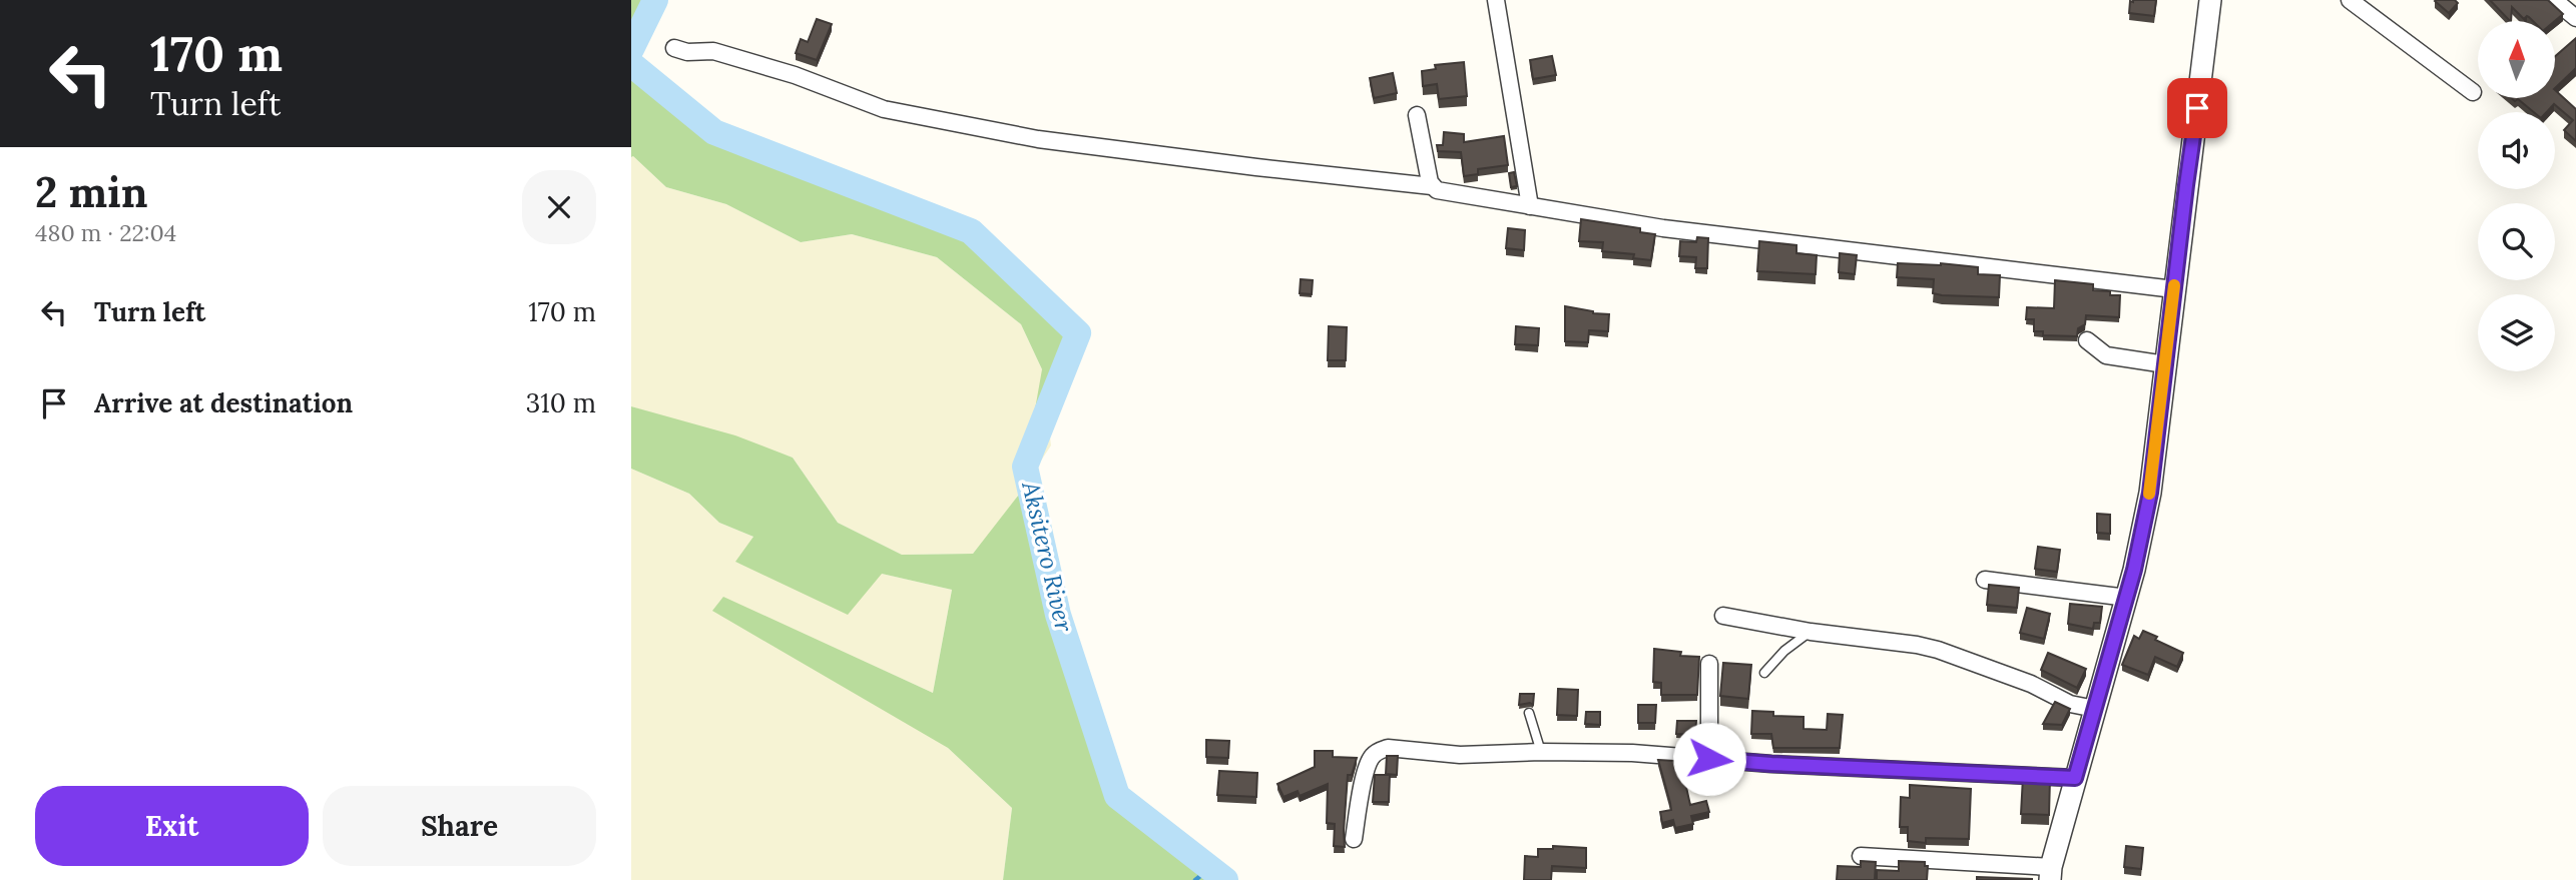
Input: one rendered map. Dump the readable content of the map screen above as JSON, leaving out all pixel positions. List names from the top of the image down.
{
  "water": ["Aksitero River"],
  "north": "top",
  "page": {
    "turn": ["170 m", "Turn left"],
    "heading": ["2 min", "480 m · 22:04"],
    "list": [
      {
        "name": "Turn left",
        "value": "170 m"
      },
      {
        "name": "Arrive at destination",
        "value": "310 m"
      }
    ],
    "buttons": ["Exit", "Share"]
  }
}
